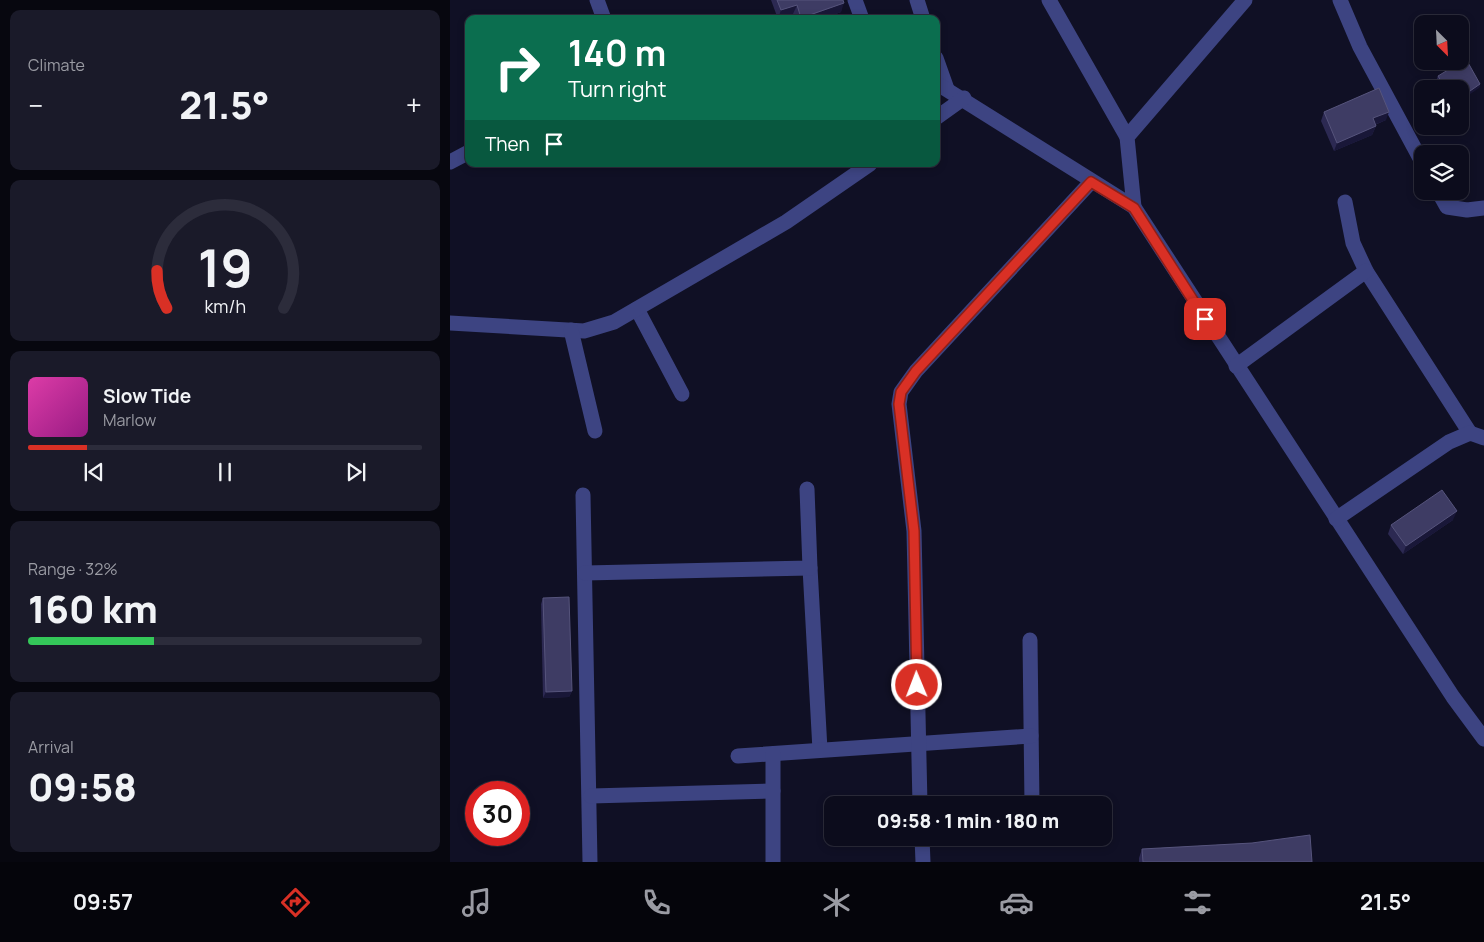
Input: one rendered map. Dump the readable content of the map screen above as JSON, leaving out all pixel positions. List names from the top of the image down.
{
  "north": "bottom right",
  "page": {
    "tile": [
      "Climate",
      ["Range · 32%", "160 km"],
      ["Arrival", "09:58"]
    ],
    "turn": ["140 m", "Turn right"],
    "heat": ["−", "21.5°", "+"],
    "then": "Then",
    "song": ["Slow Tide", "Marlow"],
    "limit": "30",
    "trip": "09:58 · 1 min · 180 m",
    "tabs": ["09:57", "21.5°"],
    "gauge": ["19", "km/h"]
  }
}
